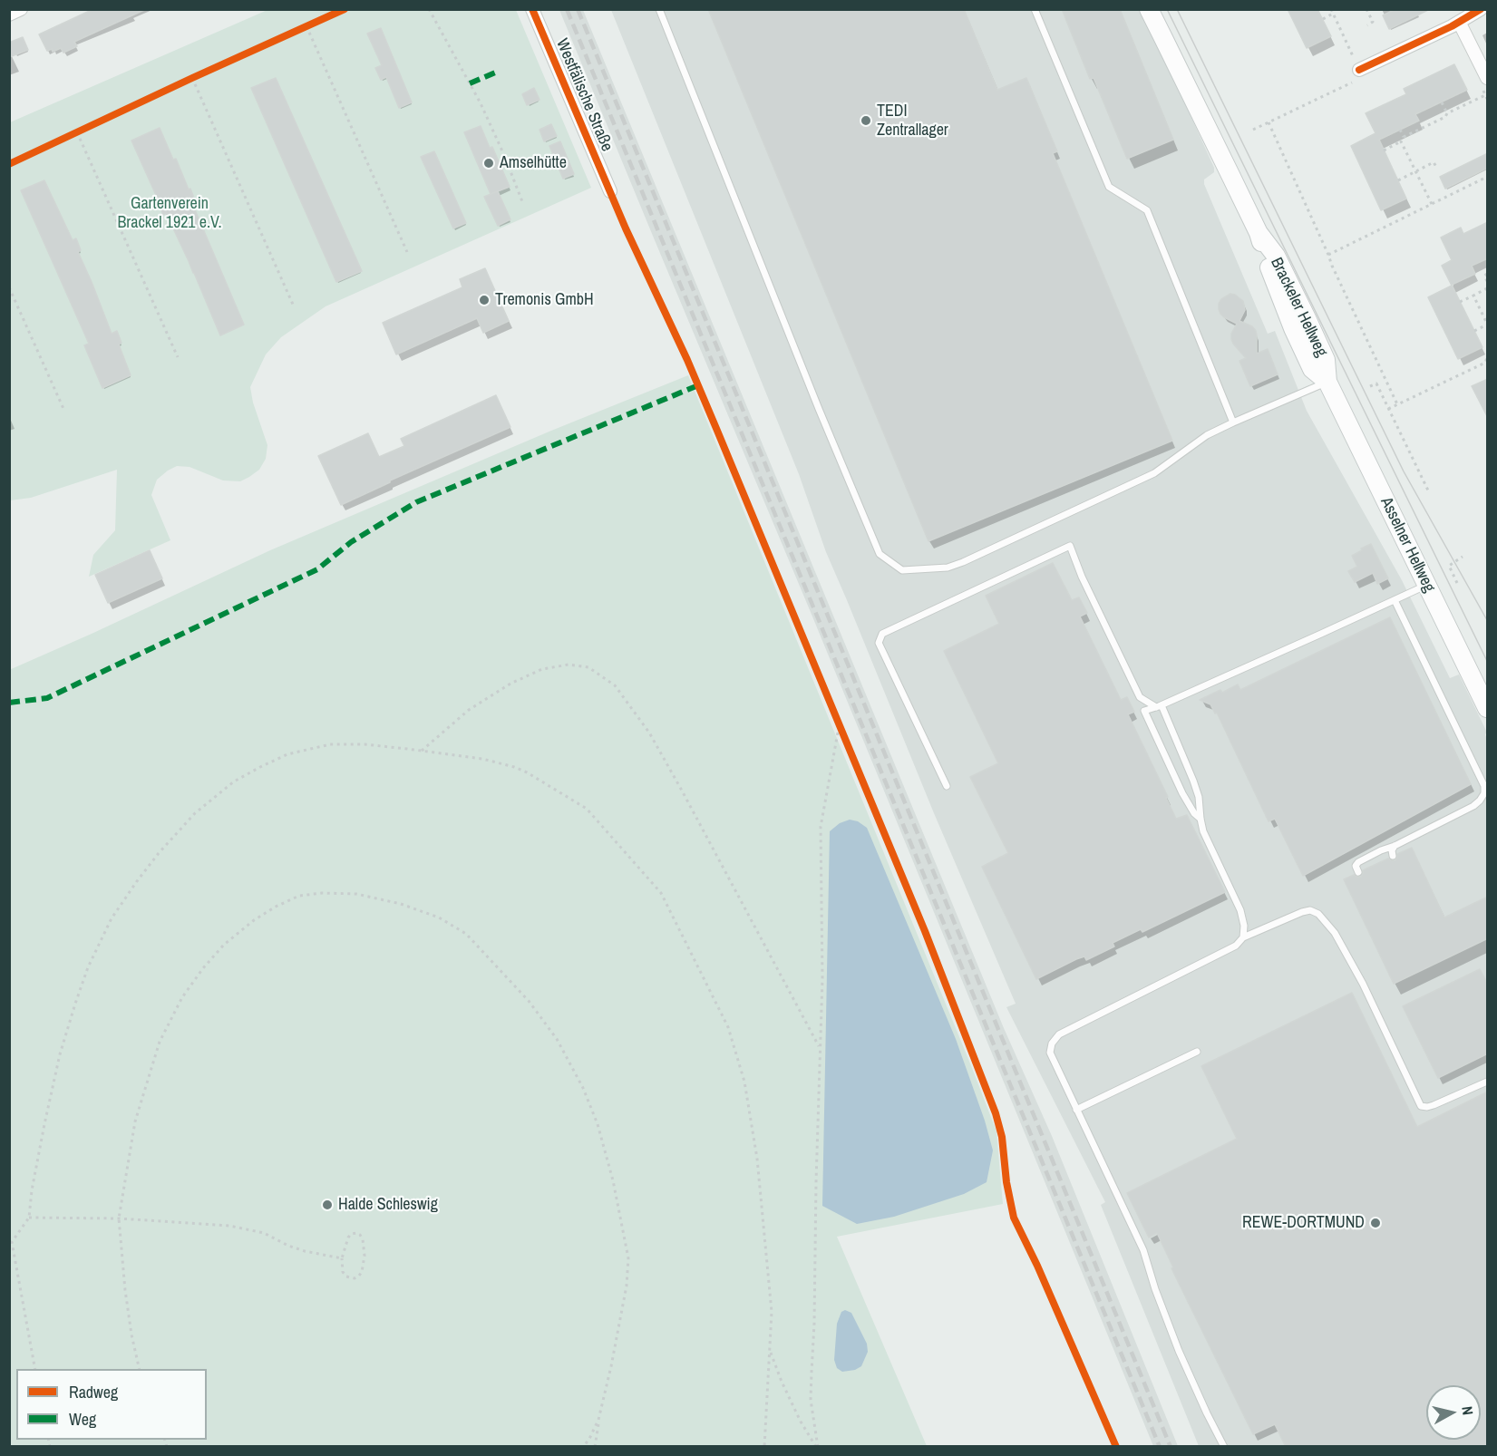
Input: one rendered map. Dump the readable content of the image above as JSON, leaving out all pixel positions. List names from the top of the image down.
{
  "streets": {
    "main road": ["Brackeler Hellweg", "Asselner Hellweg"],
    "street": ["Westfälische Straße"]
  },
  "crossings": [
    ["Brackeler Hellweg", "Asselner Hellweg"]
  ],
  "parks": ["Gartenverein Brackel 1921 e.V."],
  "places": [
    "TEDI Zentrallager",
    "Amselhütte",
    "Tremonis GmbH",
    "Halde Schleswig",
    "REWE-DORTMUND"
  ],
  "legend": ["Radweg", "Weg"],
  "north": "right"
}
